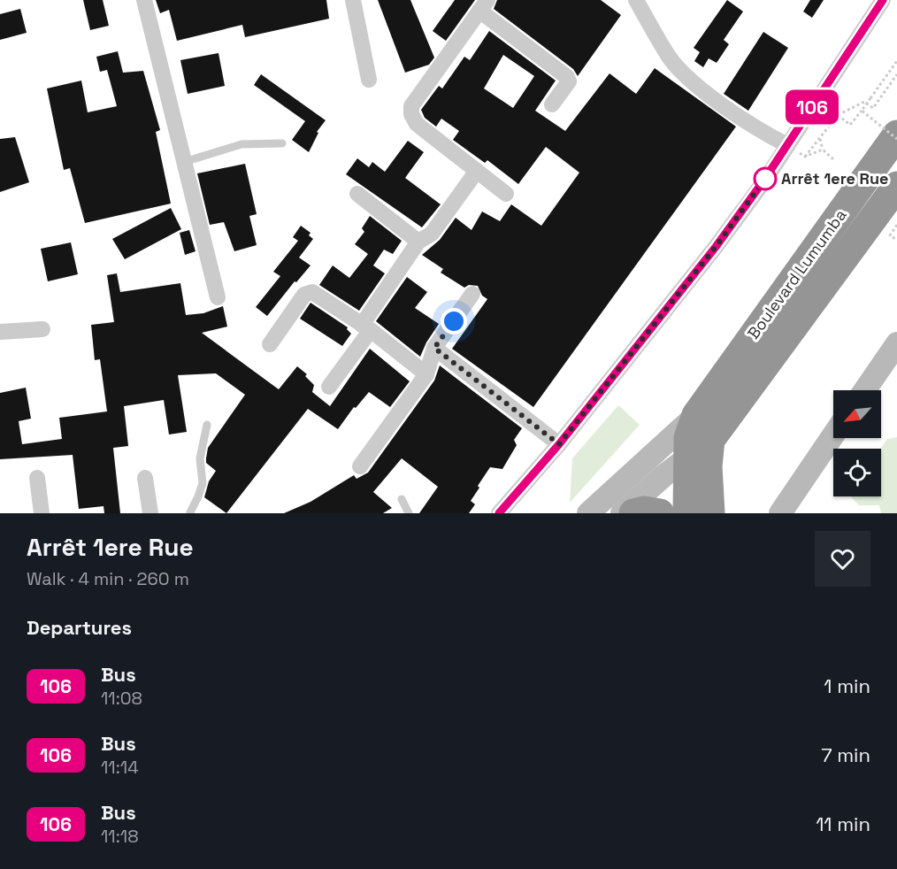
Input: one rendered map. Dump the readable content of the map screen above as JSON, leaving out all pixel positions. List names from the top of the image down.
{
  "streets": {
    "highway": ["Boulevard Lumumba"]
  },
  "places": ["Arrêt 1ere Rue"],
  "lines": ["bus line 106"],
  "north": "bottom left",
  "page": {
    "on_map": "106",
    "heading": [
      ["Arrêt 1ere Rue", "Walk · 4 min · 260 m"],
      "Departures"
    ],
    "list": [
      {
        "mark": "106",
        "name": "Bus",
        "note": "11:08",
        "value": "1 min"
      },
      {
        "mark": "106",
        "name": "Bus",
        "note": "11:14",
        "value": "7 min"
      },
      {
        "mark": "106",
        "name": "Bus",
        "note": "11:18",
        "value": "11 min"
      }
    ]
  }
}
